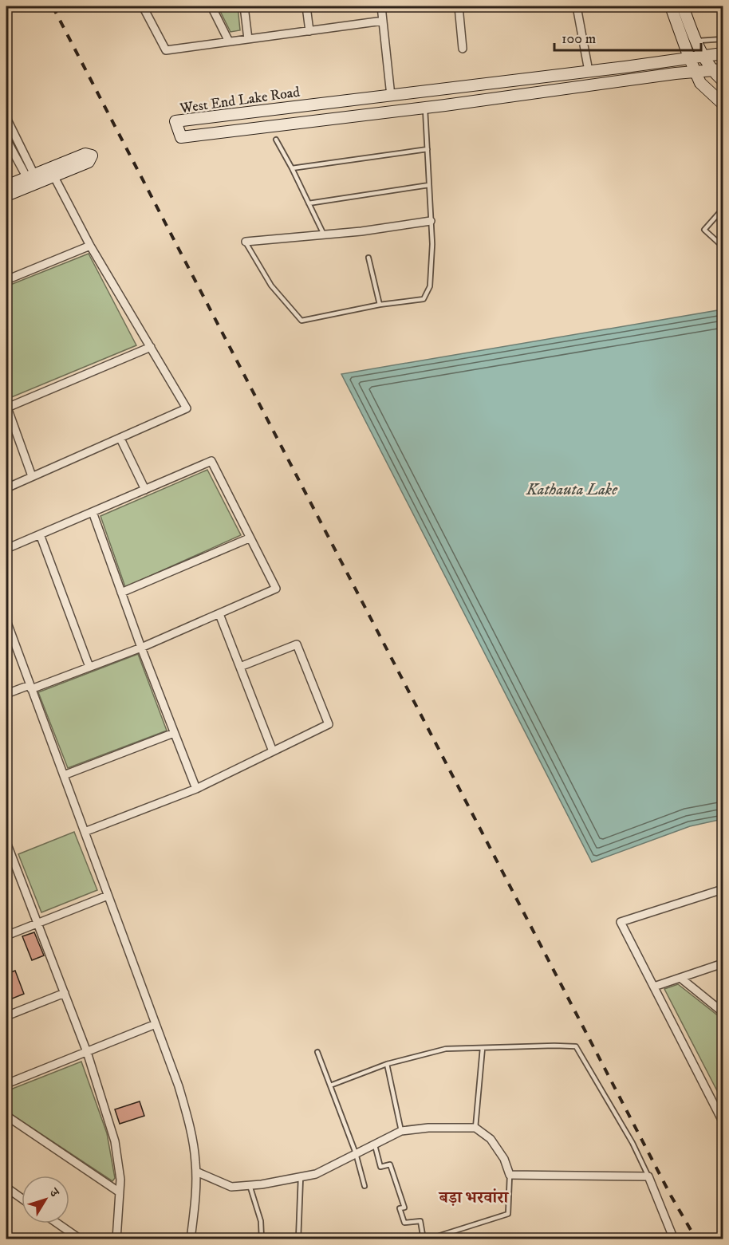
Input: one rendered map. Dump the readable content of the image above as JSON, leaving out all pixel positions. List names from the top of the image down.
{
  "streets": {
    "street": ["West End Lake Road"]
  },
  "districts": ["बड़ा भरवांरा"],
  "water": ["Kathauta Lake"],
  "scale_bar": "100 m",
  "north": "top right"
}
